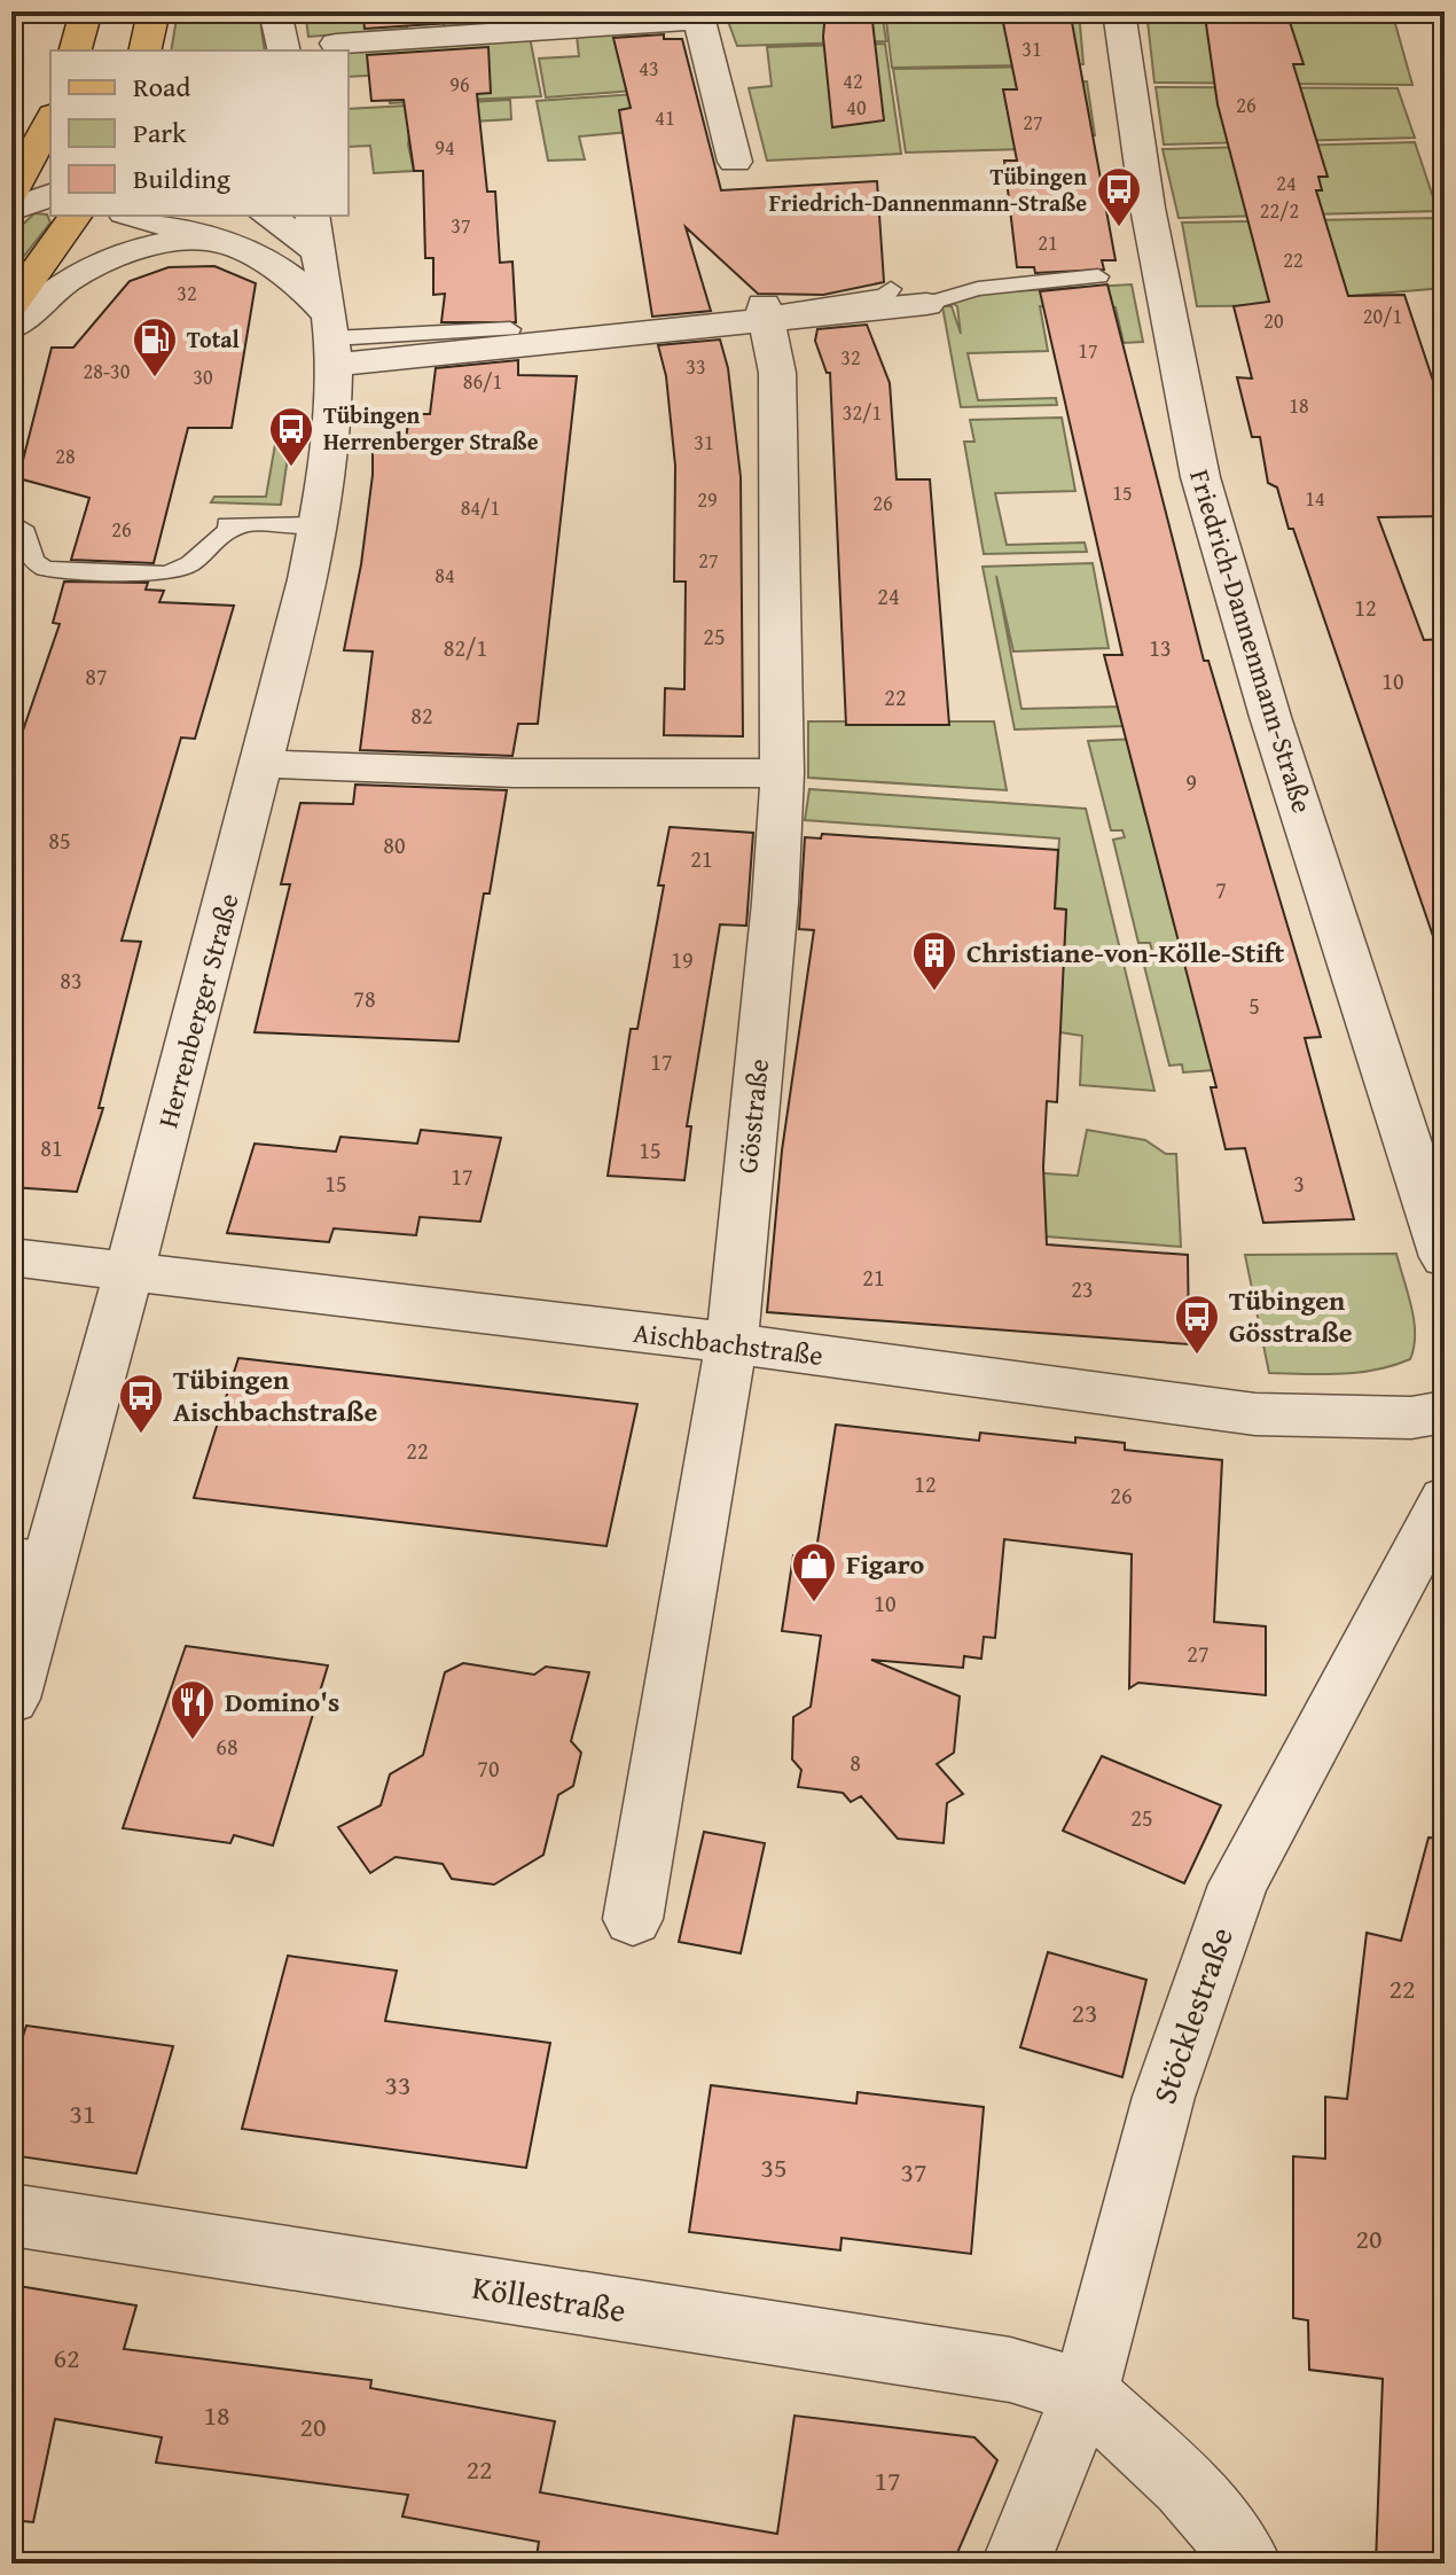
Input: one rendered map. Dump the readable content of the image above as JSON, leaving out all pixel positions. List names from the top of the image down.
{
  "streets": {
    "street": [
      "Friedrich-Dannenmann-Straße",
      "Herrenberger Straße",
      "Gösstraße",
      "Aischbachstraße",
      "Stöcklestraße",
      "Köllestraße"
    ]
  },
  "crossings": [
    ["Herrenberger Straße", "Aischbachstraße"],
    ["Gösstraße", "Aischbachstraße"],
    ["Stöcklestraße", "Köllestraße"]
  ],
  "places": {
    "bus stop": [
      "Tübingen Friedrich-Dannenmann-Straße",
      "Tübingen Herrenberger Straße",
      "Tübingen Gösstraße",
      "Tübingen Aischbachstraße"
    ],
    "fuel station": ["Total"],
    "building": ["Christiane-von-Kölle-Stift"],
    "shop": ["Figaro"],
    "restaurant": ["Domino's"]
  },
  "house_numbers": [
    "31",
    "43",
    "42",
    "96",
    "26",
    "40",
    "41",
    "27",
    "94",
    "24",
    "22/2",
    "37",
    "21",
    "22",
    "32",
    "20/1",
    "20",
    "17",
    "32",
    "33",
    "28-30",
    "30",
    "86/1",
    "18",
    "32/1",
    "31",
    "28",
    "15",
    "14",
    "29",
    "26",
    "84/1",
    "26",
    "27",
    "84",
    "24",
    "12",
    "25",
    "82/1",
    "13",
    "87",
    "10",
    "22",
    "82",
    "9",
    "85",
    "80",
    "21",
    "7",
    "19",
    "83",
    "78",
    "5",
    "17",
    "81",
    "15",
    "17",
    "15",
    "3",
    "21",
    "23",
    "22",
    "12",
    "26",
    "10",
    "27",
    "68",
    "8",
    "70",
    "25",
    "22",
    "23",
    "33",
    "31",
    "35",
    "37",
    "20",
    "62",
    "18",
    "20",
    "22",
    "17"
  ],
  "legend": ["Road", "Park", "Building"]
}
